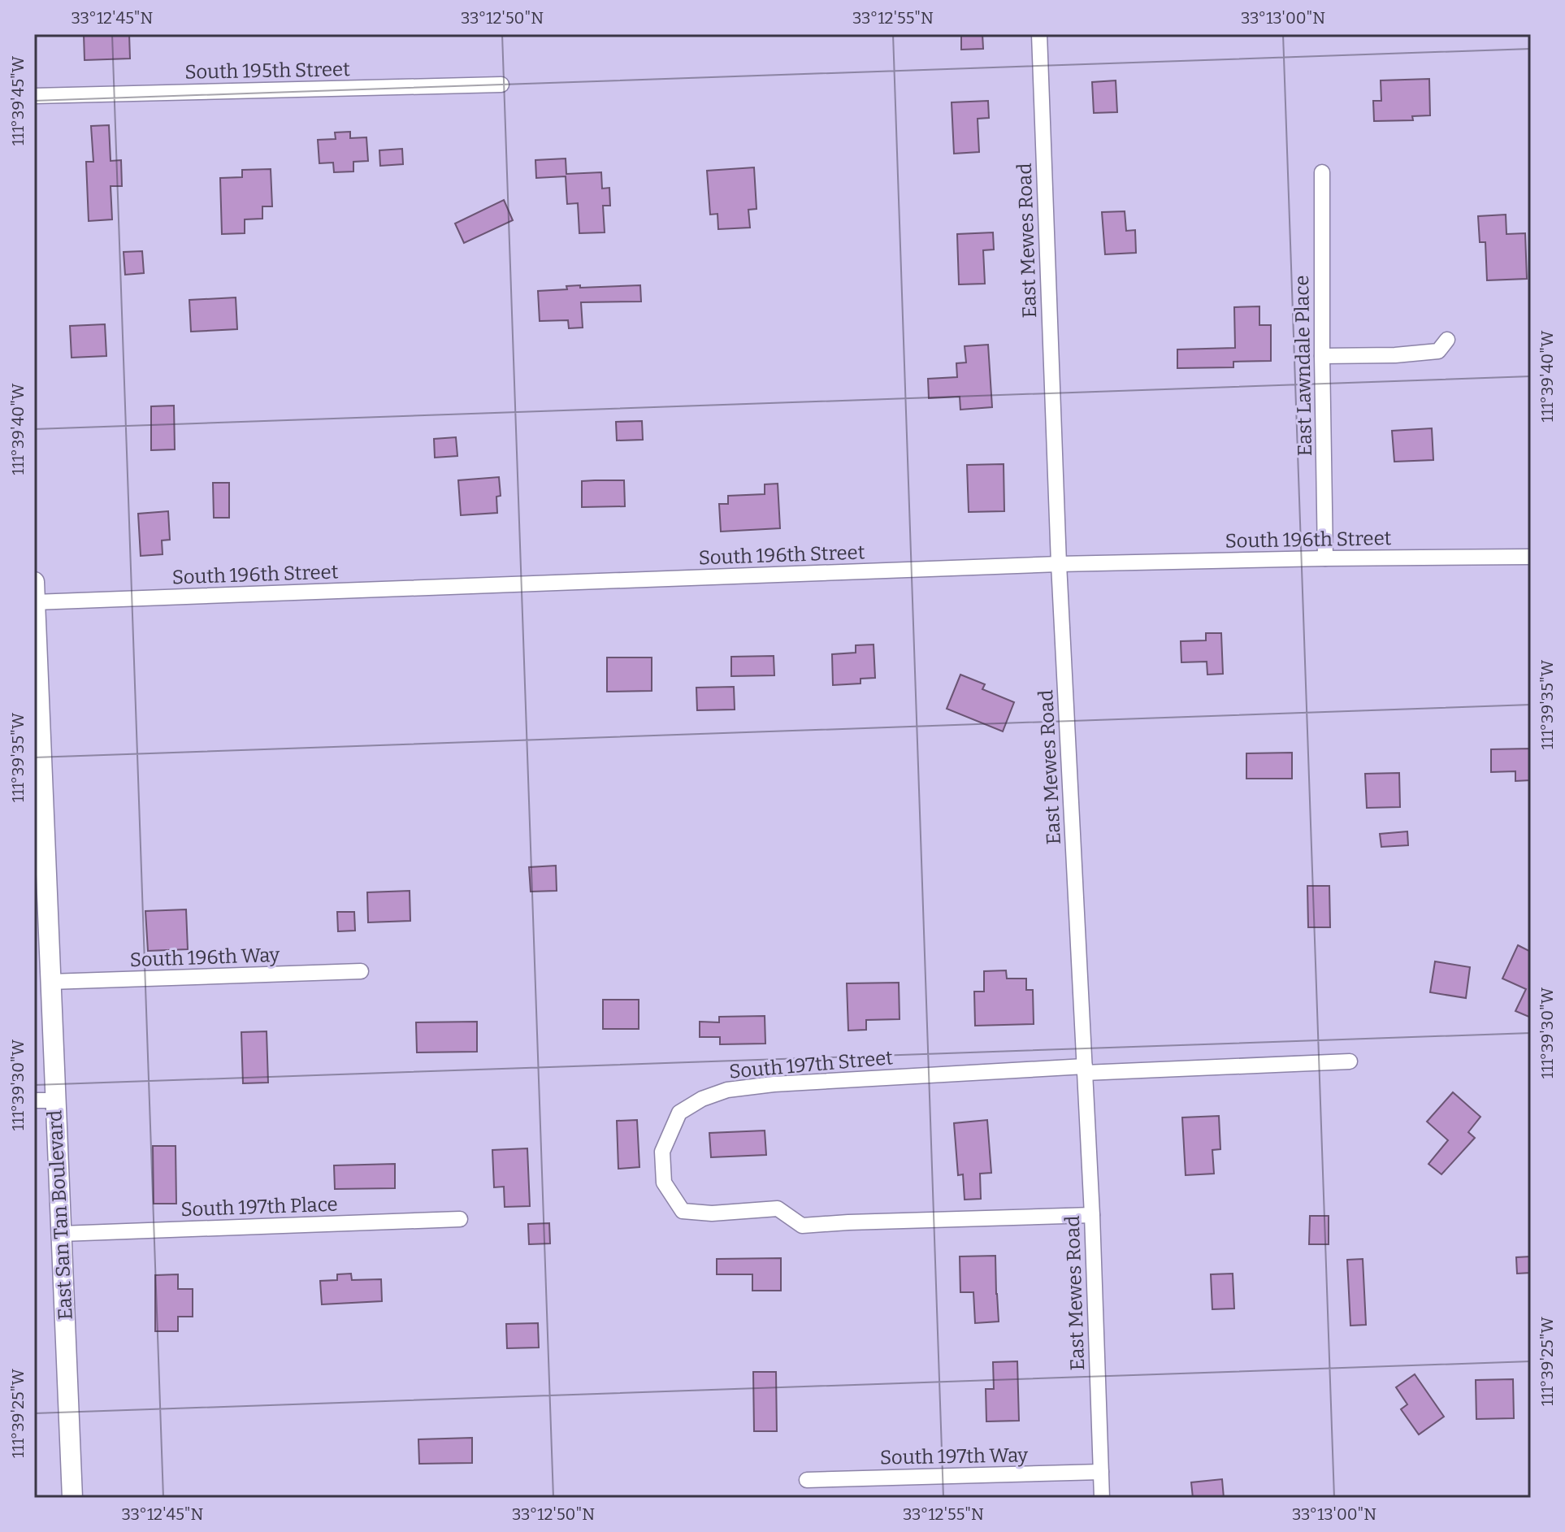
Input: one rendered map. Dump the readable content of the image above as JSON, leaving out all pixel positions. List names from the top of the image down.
{
  "streets": {
    "street": [
      "South 195th Street",
      "East Mewes Road",
      "East Lawndale Place",
      "South 196th Street",
      "South 196th Way",
      "South 197th Street",
      "South 197th Place",
      "East San Tan Boulevard",
      "South 197th Way"
    ]
  },
  "crossings": [
    ["East Mewes Road", "South 196th Street"],
    ["East Mewes Road", "South 197th Street"],
    ["East Mewes Road", "South 197th Way"],
    ["East Lawndale Place", "South 196th Street"],
    ["South 196th Street", "East San Tan Boulevard"],
    ["South 196th Way", "East San Tan Boulevard"],
    ["South 197th Place", "East San Tan Boulevard"]
  ],
  "coordinates": [
    "33°12'45\"N",
    "33°12'50\"N",
    "33°12'55\"N",
    "33°13'00\"N",
    "111°39'45\"W",
    "111°39'40\"W",
    "111°39'35\"W",
    "111°39'30\"W",
    "111°39'25\"W"
  ]
}
